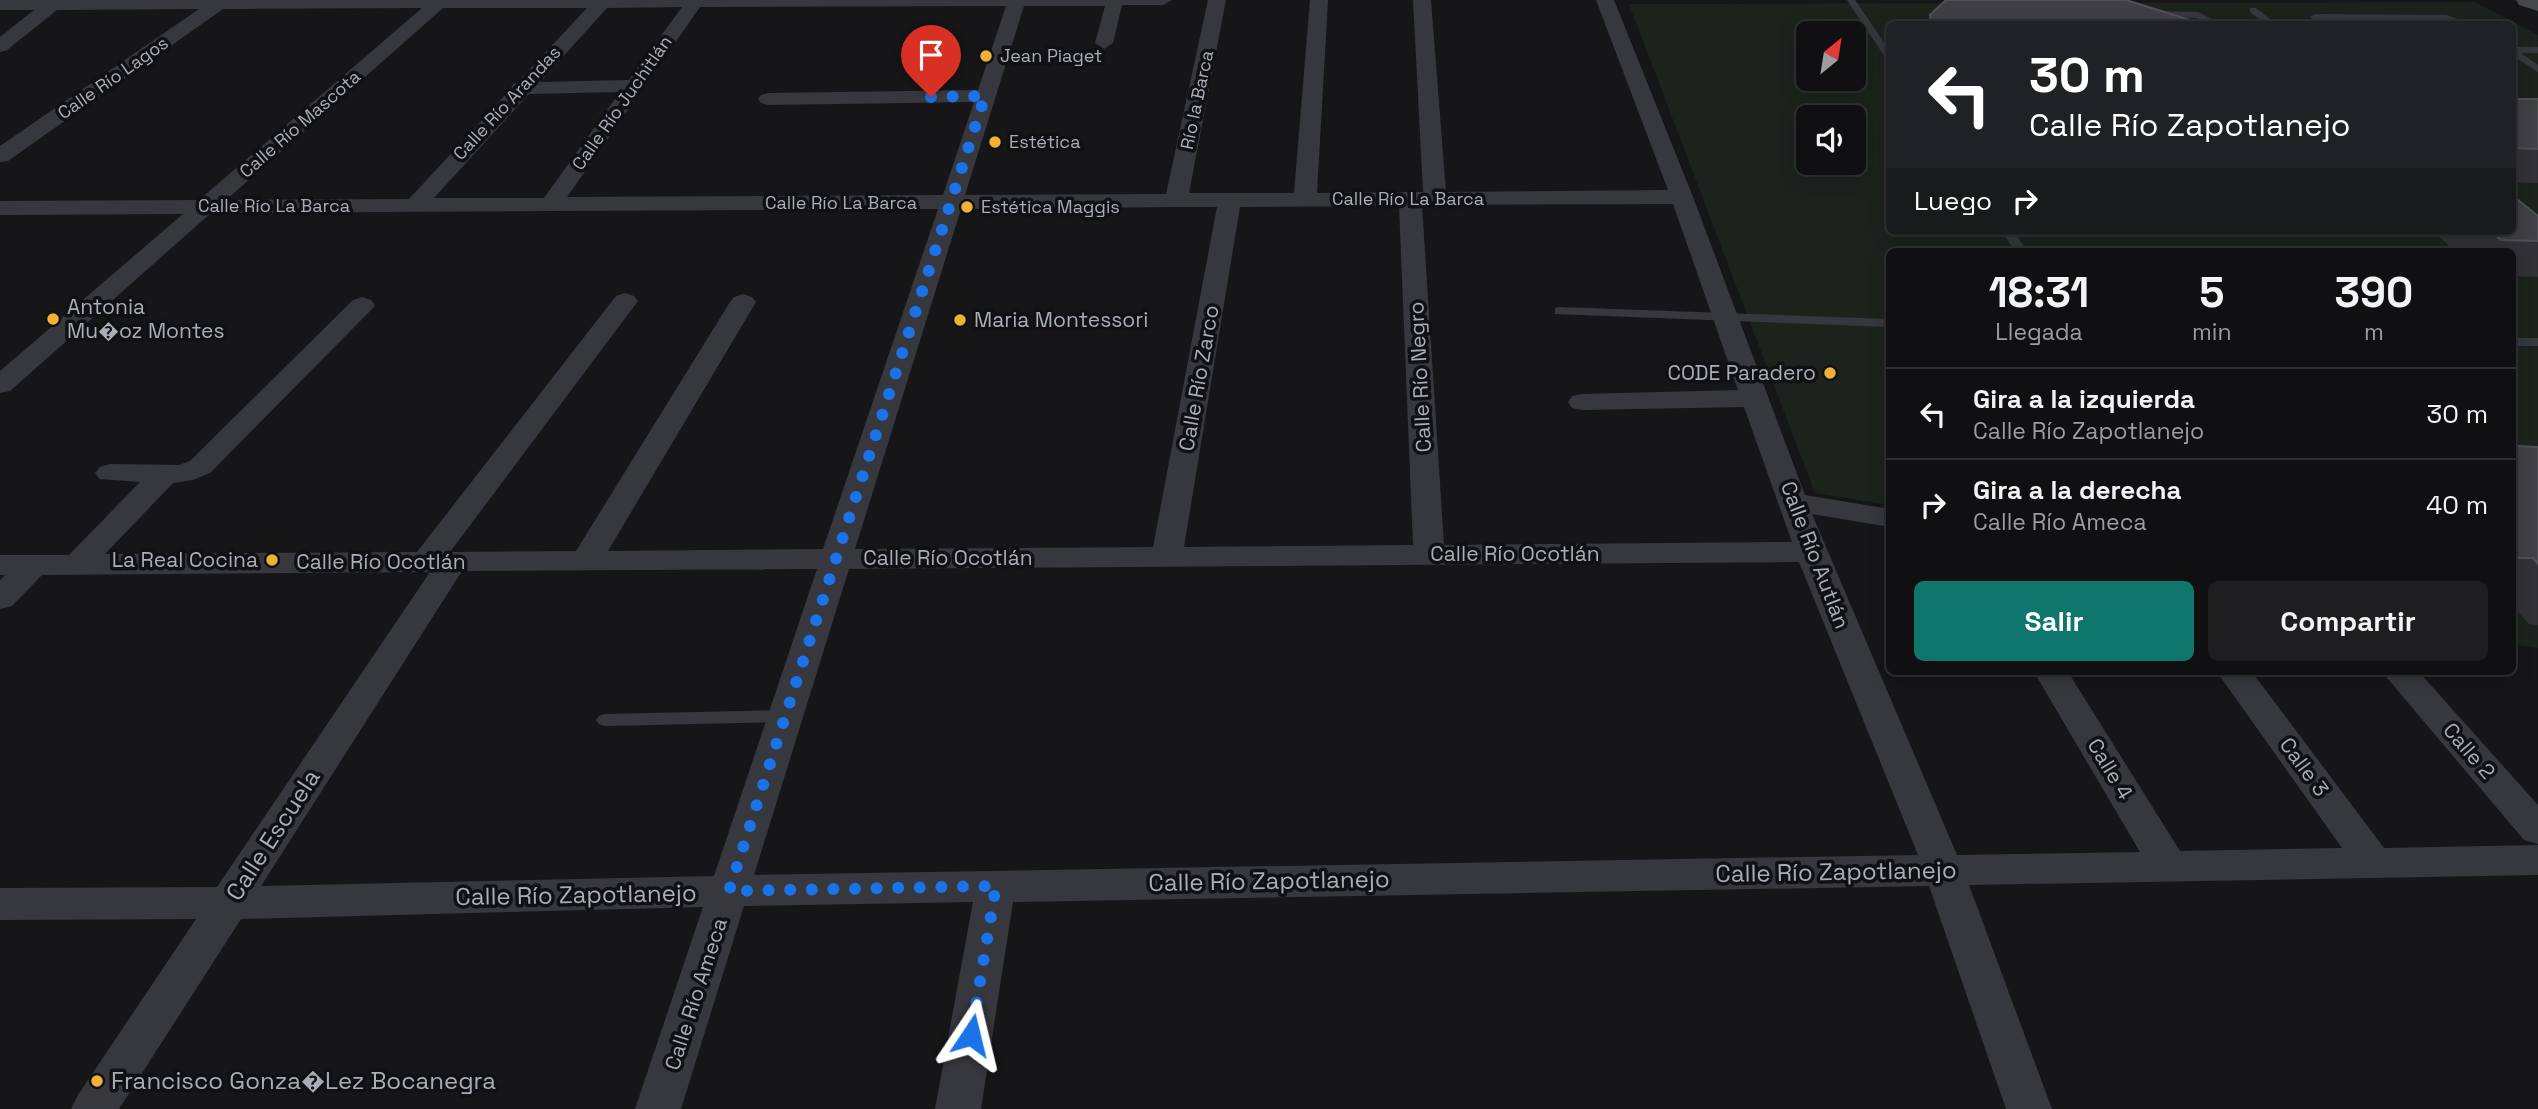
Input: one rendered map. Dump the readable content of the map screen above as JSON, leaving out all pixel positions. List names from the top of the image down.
{
  "streets": {
    "street": [
      "Calle Río Lagos",
      "Río la Barca",
      "Calle Río Arandas",
      "Calle Río Juchitlán",
      "Calle Río Mascota",
      "Calle Río La Barca",
      "Calle Río Negro",
      "Calle Río Zarco",
      "Calle Río Ocotlán",
      "Calle Río Autlán",
      "Calle 2",
      "Calle 3",
      "Calle 4",
      "Calle Escuela",
      "Calle Río Zapotlanejo",
      "Calle Río Ameca"
    ]
  },
  "crossings": [
    ["Río la Barca", "Calle Río La Barca"],
    ["Calle Río Arandas", "Calle Río La Barca"],
    ["Calle Río Juchitlán", "Calle Río La Barca"],
    ["Calle Río Mascota", "Calle Río La Barca"],
    ["Calle Río La Barca", "Calle Río Negro"],
    ["Calle Río La Barca", "Calle Río Zarco"],
    ["Calle Río La Barca", "Calle Río Autlán"],
    ["Calle Río La Barca", "Calle Río Ameca"],
    ["Calle Río Negro", "Calle Río Ocotlán"],
    ["Calle Río Zarco", "Calle Río Ocotlán"],
    ["Calle Río Ocotlán", "Calle Río Autlán"],
    ["Calle Río Ocotlán", "Calle Escuela"],
    ["Calle Río Ocotlán", "Calle Río Ameca"],
    ["Calle Río Autlán", "Calle Río Zapotlanejo"],
    ["Calle 3", "Calle Río Zapotlanejo"],
    ["Calle 4", "Calle Río Zapotlanejo"],
    ["Calle Escuela", "Calle Río Zapotlanejo"],
    ["Calle Río Zapotlanejo", "Calle Río Ameca"]
  ],
  "places": [
    "Jean Piaget",
    "Estética",
    "Estética Maggis",
    "Antonia Mu�oz Montes",
    "Maria Montessori",
    "CODE Paradero",
    "La Real Cocina",
    "Francisco Gonza�Lez Bocanegra"
  ],
  "north": "top right",
  "page": {
    "turn": ["30 m", "Calle Río Zapotlanejo"],
    "then": "Luego",
    "eta": [
      "18:31",
      "Llegada",
      "5",
      "min",
      "390",
      "m"
    ],
    "list": [
      {
        "name": "Gira a la izquierda",
        "note": "Calle Río Zapotlanejo",
        "value": "30 m"
      },
      {
        "name": "Gira a la derecha",
        "note": "Calle Río Ameca",
        "value": "40 m"
      }
    ],
    "buttons": ["Salir", "Compartir"]
  }
}
